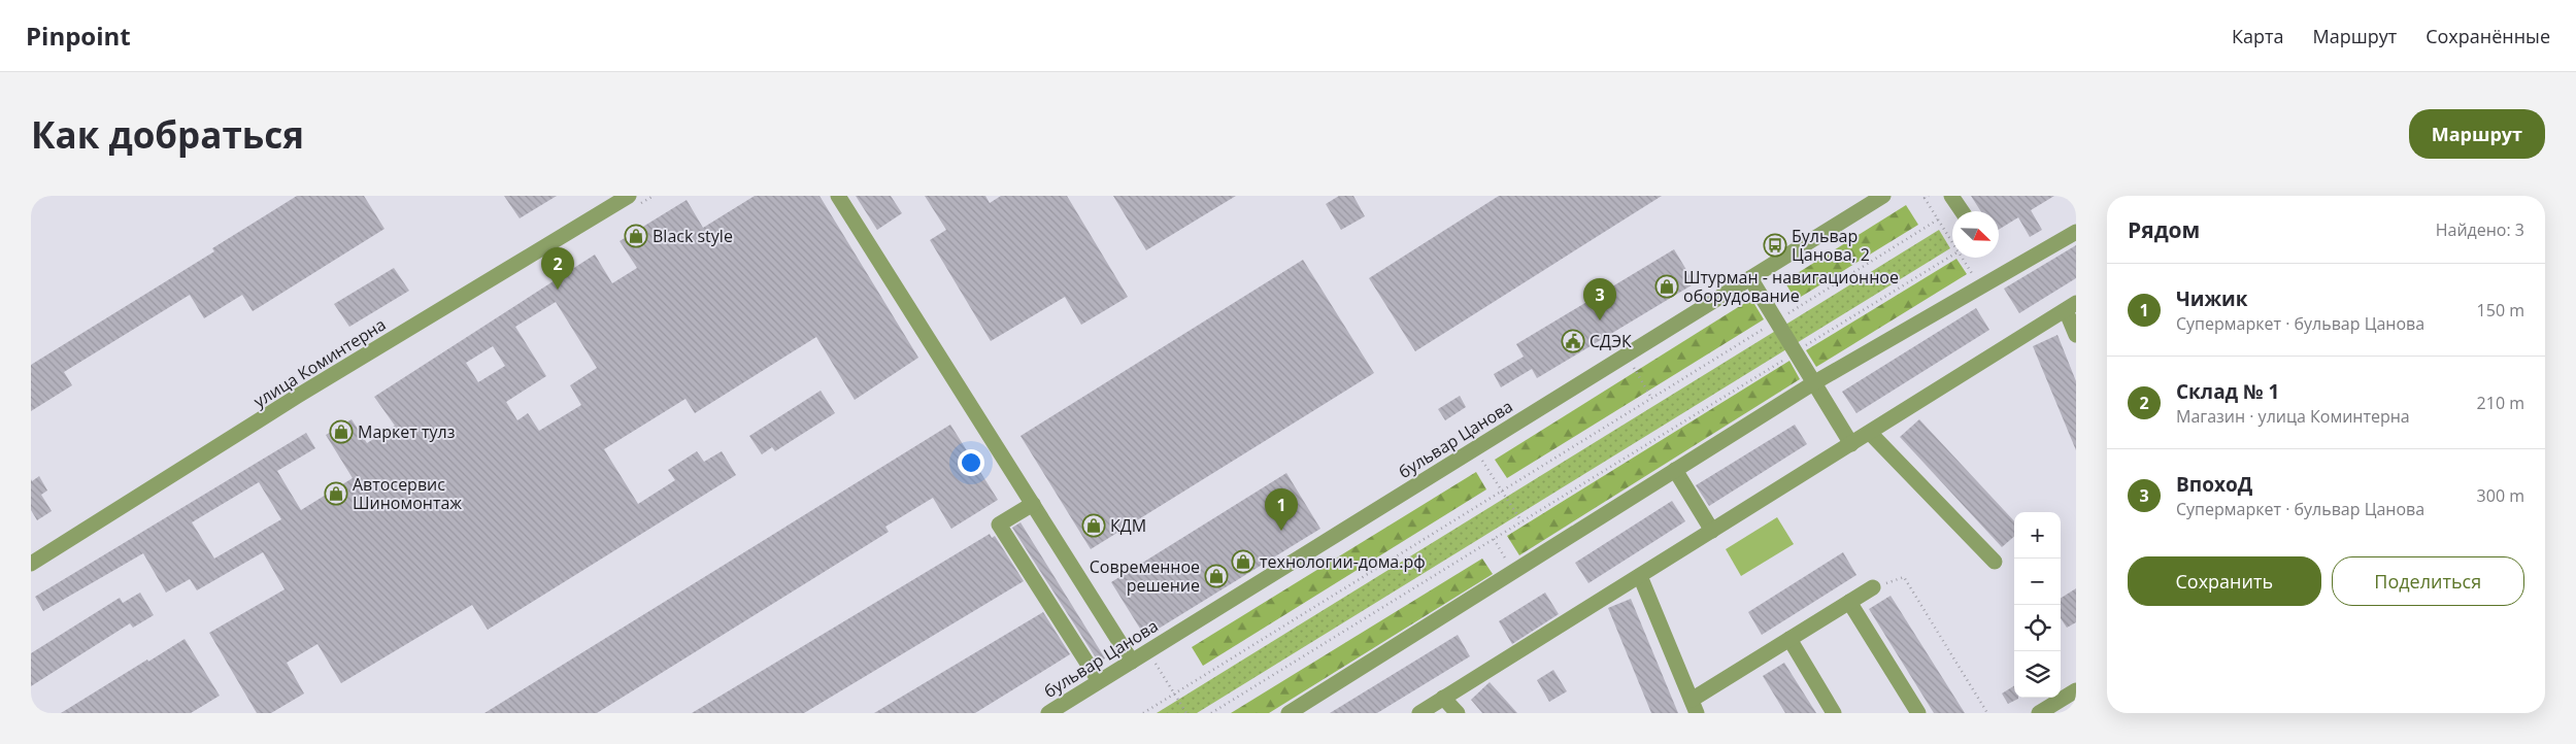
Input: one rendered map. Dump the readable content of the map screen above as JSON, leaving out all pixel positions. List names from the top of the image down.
{
  "streets": {
    "street": ["улица Коминтерна", "бульвар Цанова"]
  },
  "places": {
    "shop": [
      "Black style",
      "Штурман - навигационное оборудование",
      "Маркет тулз",
      "Автосервис Шиномонтаж",
      "КДМ",
      "технологии-дома.рф",
      "Современное решение"
    ],
    "bus stop": ["Бульвар Цанова, 2"],
    "public building": ["СДЭК"]
  },
  "north": "bottom right",
  "page": {
    "header": "Pinpoint",
    "nav": ["Карта", "Маршрут", "Сохранённые"],
    "buttons": [
      "Маршрут",
      ["Сохранить", "Поделиться"]
    ],
    "title": "Как добраться",
    "heading": ["Рядом", "Найдено: 3"],
    "pins": ["2", "3", "1"],
    "list": [
      {
        "mark": "1",
        "name": "Чижик",
        "note": "Супермаркет · бульвар Цанова",
        "value": "150 m"
      },
      {
        "mark": "2",
        "name": "Склад № 1",
        "note": "Магазин · улица Коминтерна",
        "value": "210 m"
      },
      {
        "mark": "3",
        "name": "ВпохоД",
        "note": "Супермаркет · бульвар Цанова",
        "value": "300 m"
      }
    ],
    "map_buttons": ["+", "−"]
  }
}
